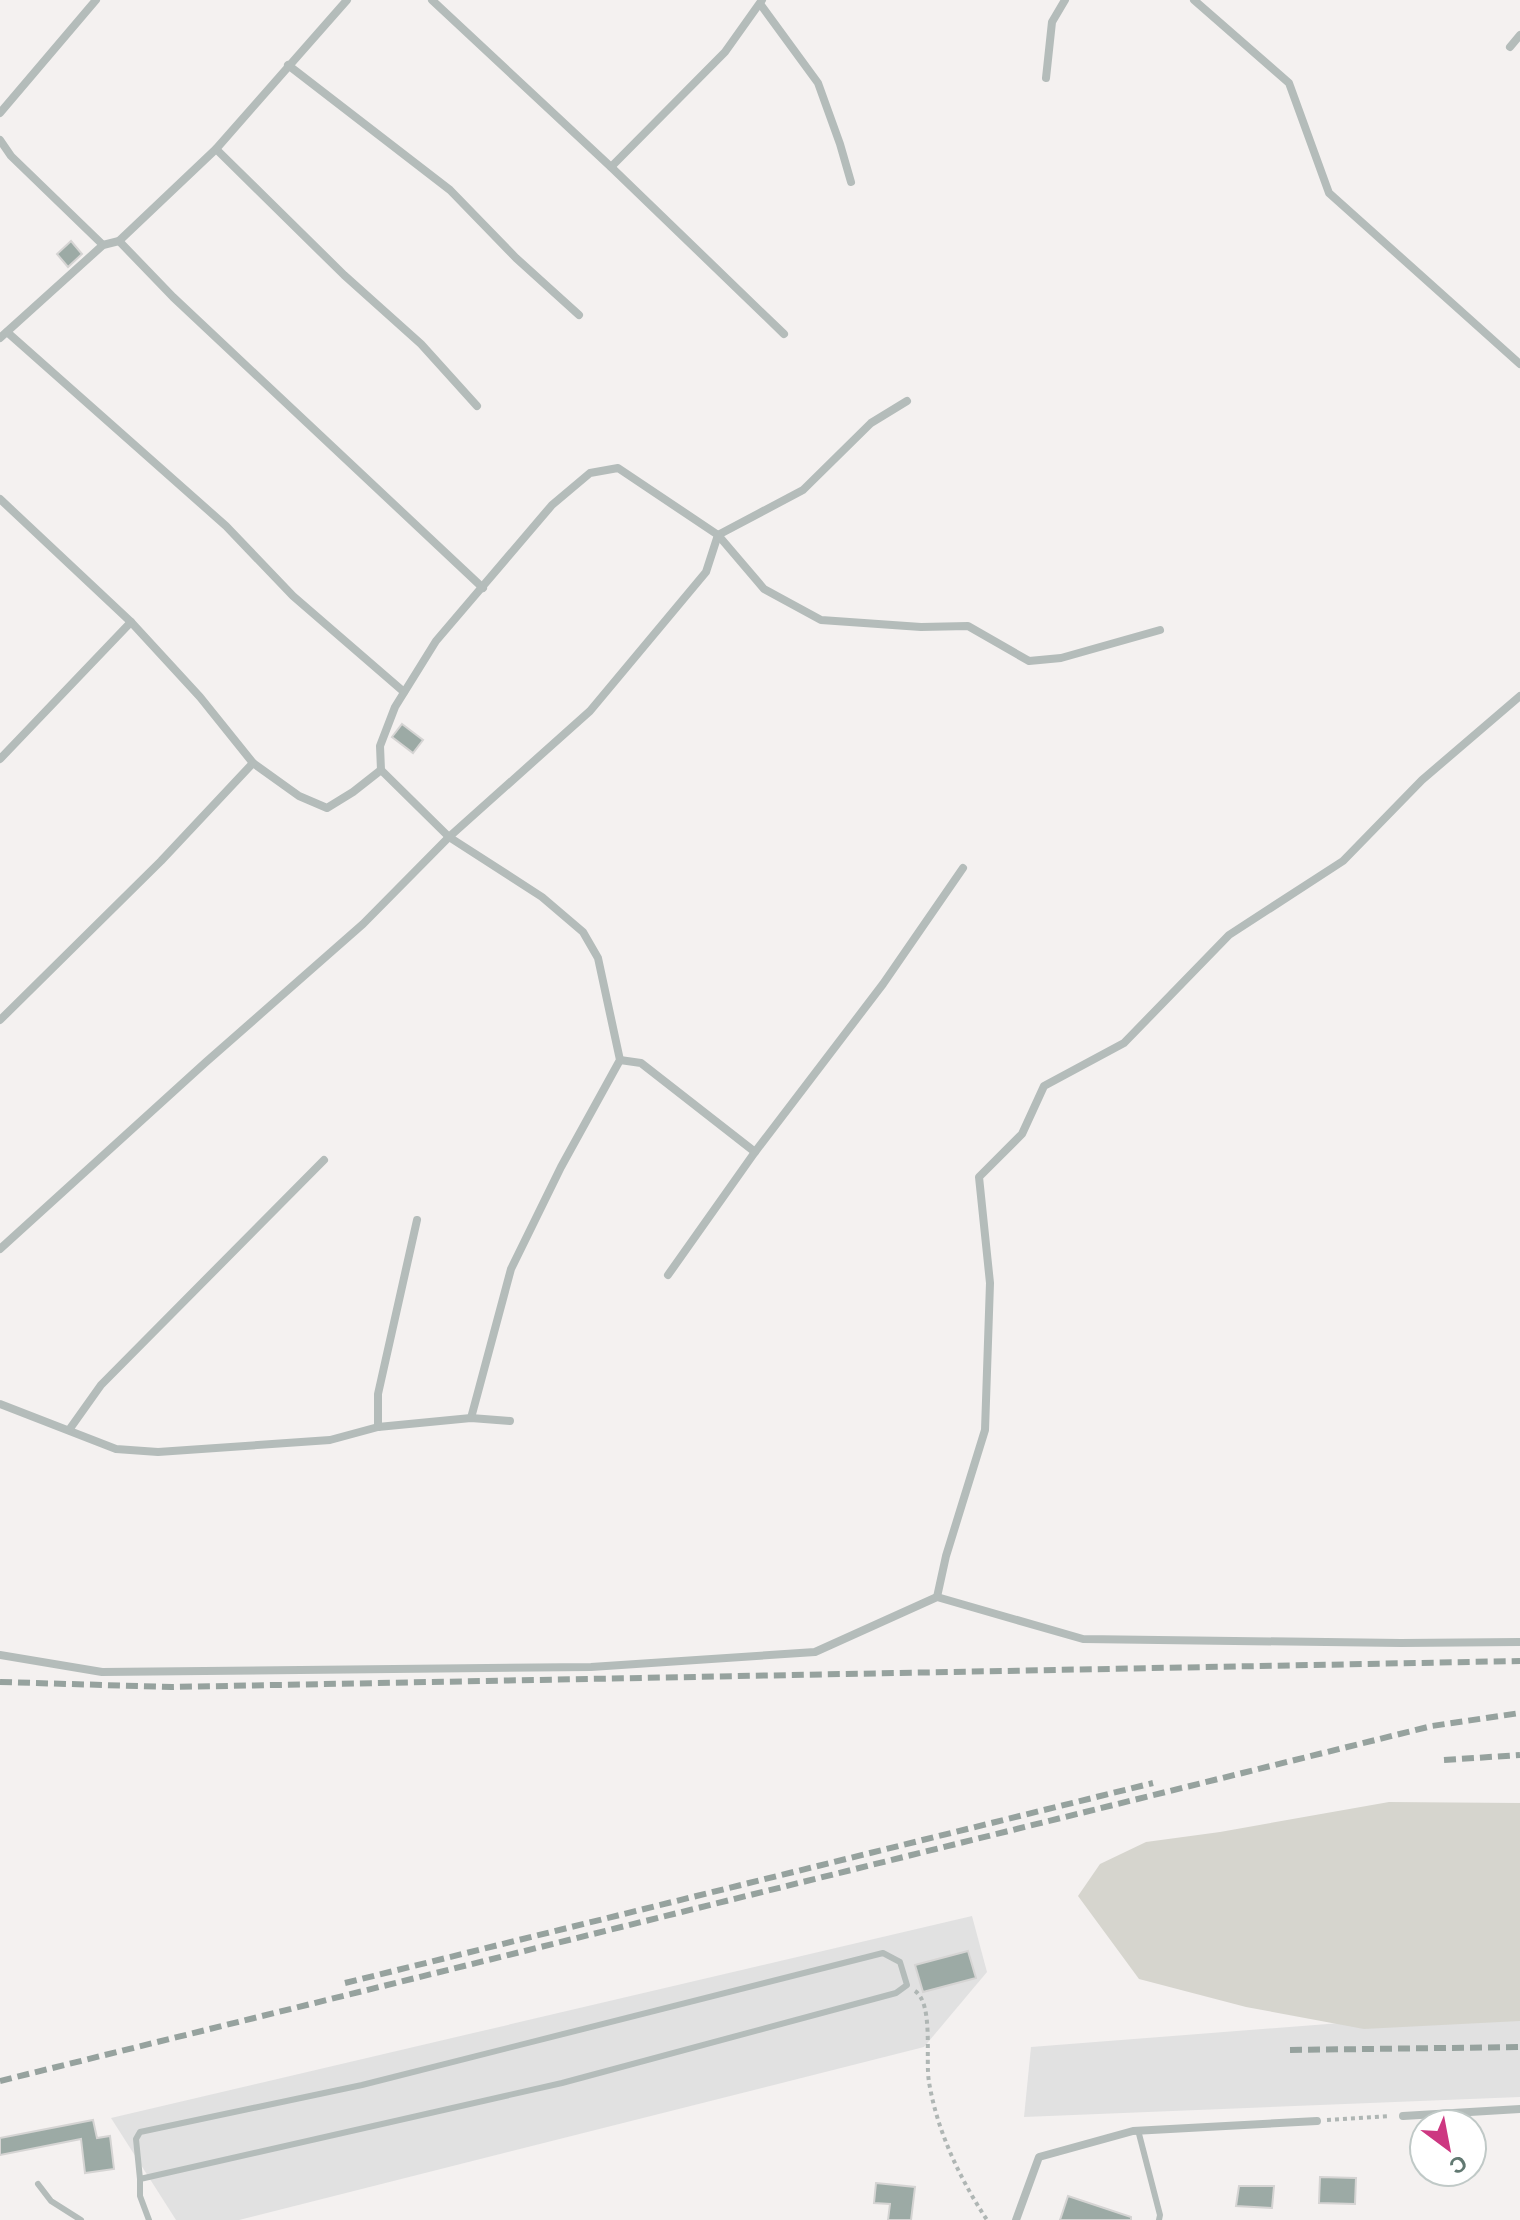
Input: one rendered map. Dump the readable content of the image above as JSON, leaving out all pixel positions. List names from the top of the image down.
{
  "north": "bottom right"
}
